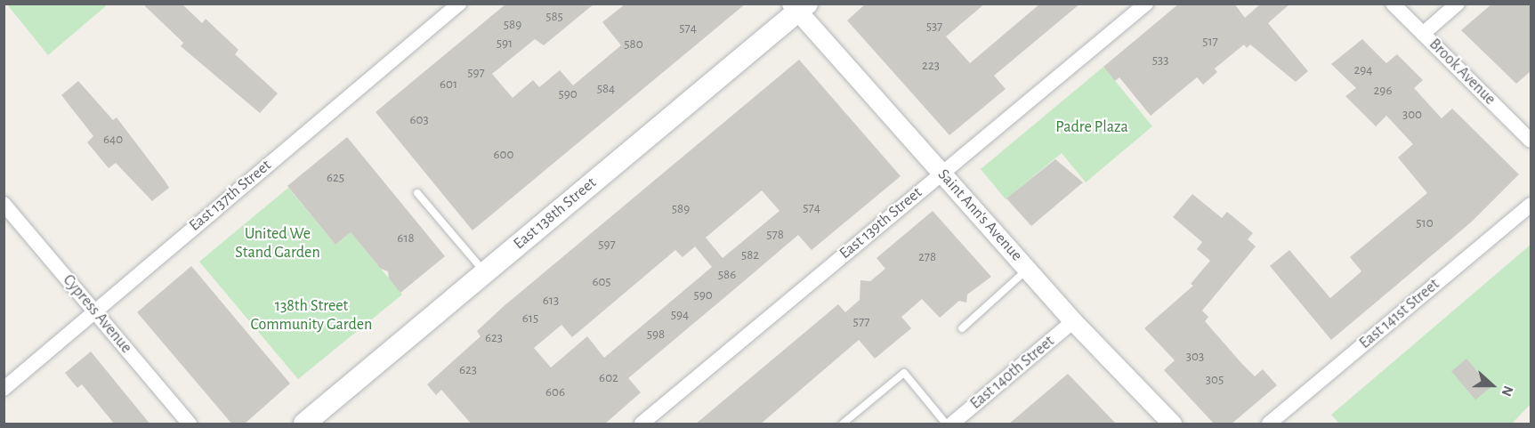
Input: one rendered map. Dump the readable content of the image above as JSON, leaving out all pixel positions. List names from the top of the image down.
{
  "streets": {
    "main road": ["East 138th Street"],
    "street": [
      "Brook Avenue",
      "East 137th Street",
      "Saint Ann's Avenue",
      "East 139th Street",
      "Cypress Avenue",
      "East 141st Street",
      "East 140th Street"
    ]
  },
  "crossings": [
    ["East 137th Street", "Cypress Avenue"],
    ["East 138th Street", "Saint Ann's Avenue"],
    ["Saint Ann's Avenue", "East 139th Street"],
    ["Saint Ann's Avenue", "East 140th Street"]
  ],
  "parks": ["Padre Plaza", "United We Stand Garden", "138th Street Community Garden"],
  "house_numbers": [
    "585",
    "589",
    "537",
    "574",
    "517",
    "591",
    "580",
    "533",
    "223",
    "294",
    "597",
    "601",
    "584",
    "296",
    "590",
    "300",
    "603",
    "640",
    "600",
    "625",
    "574",
    "589",
    "510",
    "578",
    "618",
    "597",
    "582",
    "278",
    "586",
    "605",
    "590",
    "613",
    "594",
    "615",
    "577",
    "598",
    "623",
    "303",
    "623",
    "602",
    "305",
    "606"
  ],
  "north": "right"
}
